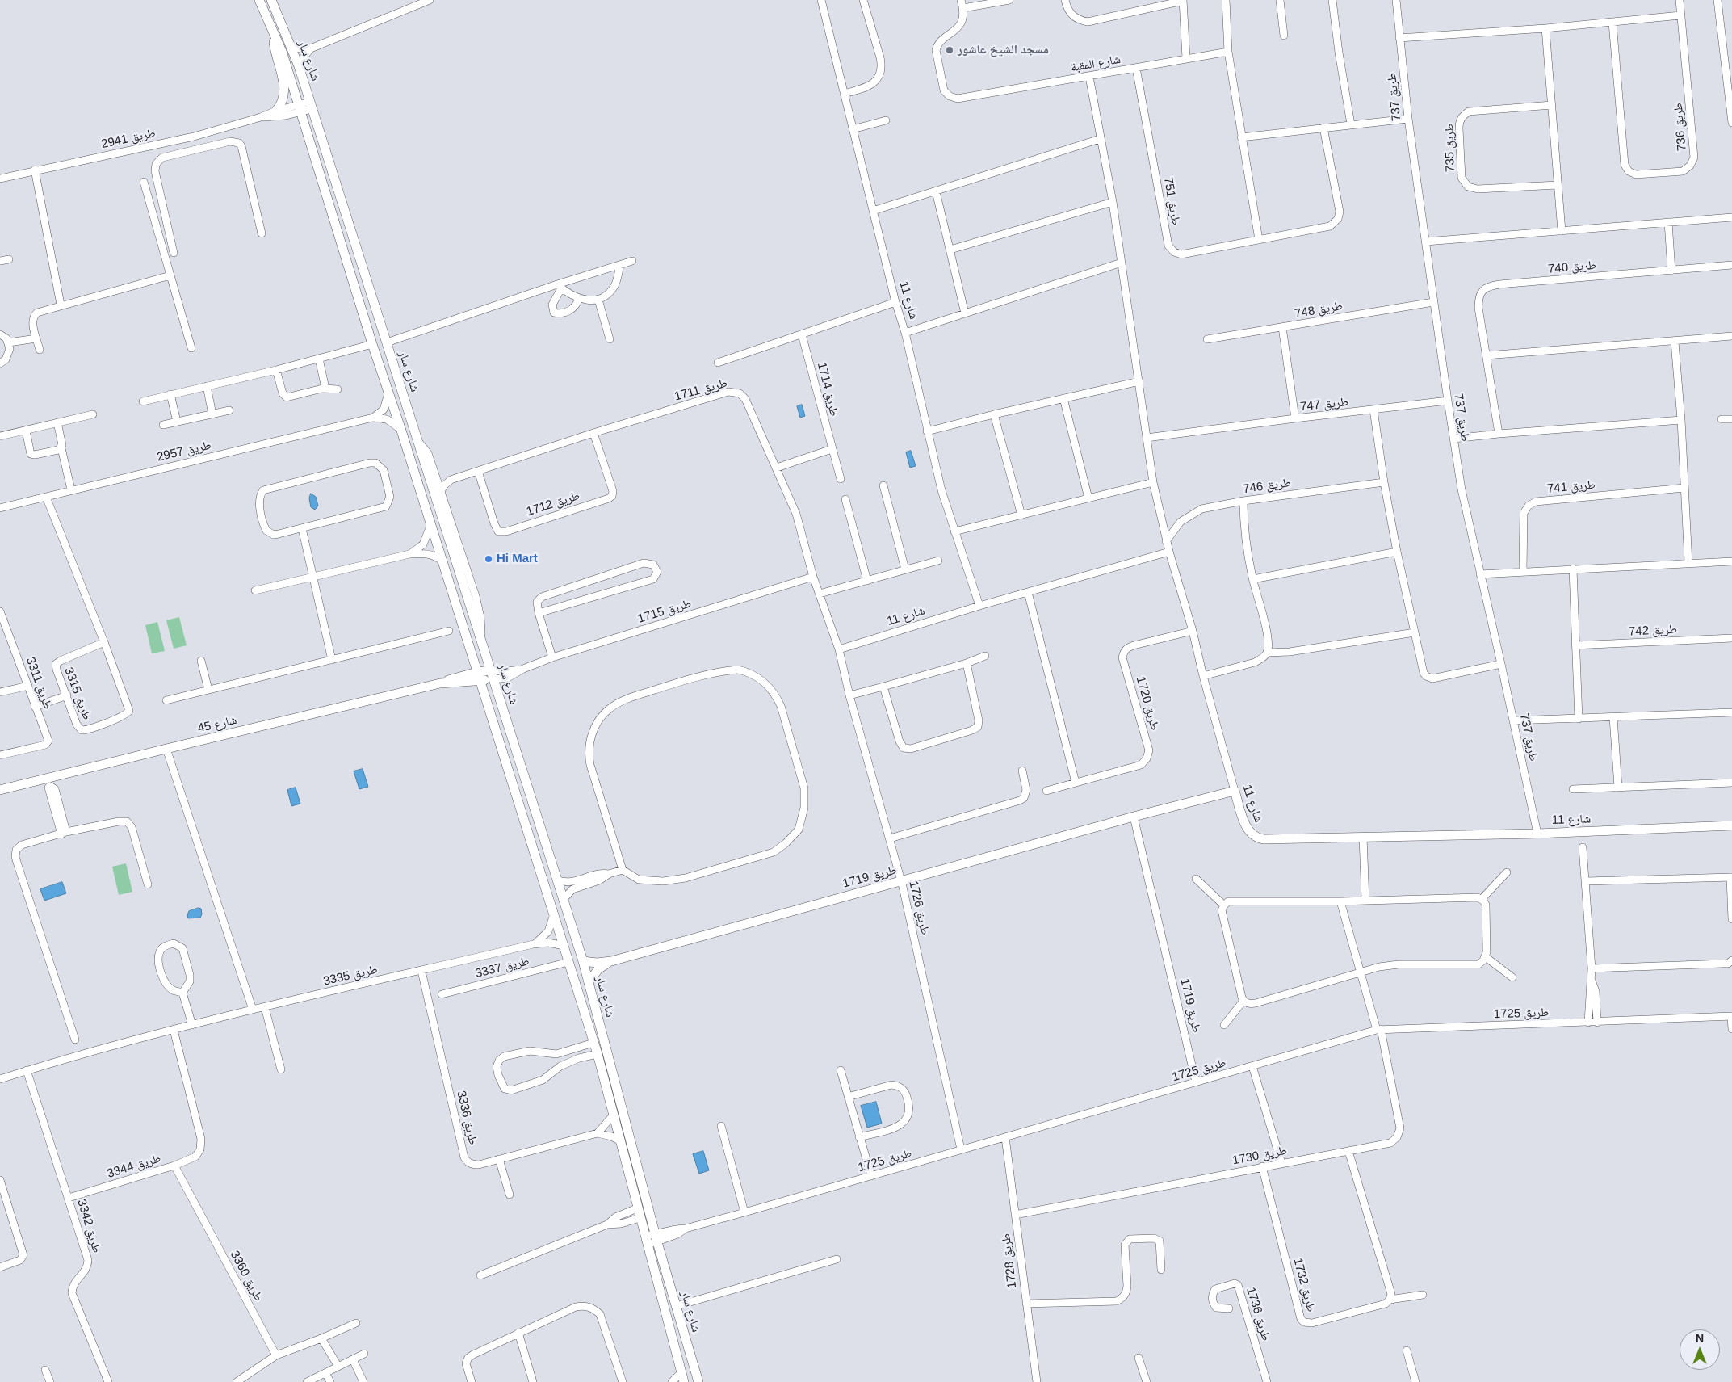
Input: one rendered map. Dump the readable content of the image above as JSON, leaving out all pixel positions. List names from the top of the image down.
{
  "streets": {
    "street": [
      "شارع سار",
      "شارع المقبة",
      "طريق 737",
      "طريق 736",
      "طريق 2941",
      "طريق 735",
      "طريق 751",
      "طريق 740",
      "شارع 11",
      "طريق 748",
      "طريق 1714",
      "طريق 1711",
      "طريق 747",
      "طريق 2957",
      "طريق 746",
      "طريق 741",
      "طريق 1712",
      "طريق 1715",
      "طريق 742",
      "طريق 3311",
      "طريق 3315",
      "طريق 1720",
      "شارع 45",
      "طريق 1719",
      "طريق 1726",
      "طريق 3337",
      "طريق 3335",
      "طريق 1725",
      "طريق 3336",
      "طريق 1730",
      "طريق 3344",
      "طريق 3342",
      "طريق 1728",
      "طريق 3360",
      "طريق 1732",
      "طريق 1736"
    ]
  },
  "crossings": [
    ["شارع سار", "طريق 2941"],
    ["شارع سار", "طريق 2957"],
    ["شارع سار", "طريق 1715"],
    ["شارع سار", "شارع 45"],
    ["شارع سار", "طريق 1719"],
    ["شارع سار", "طريق 3337"],
    ["شارع سار", "طريق 3335"],
    ["شارع سار", "طريق 1725"],
    ["شارع المقبة", "طريق 751"],
    ["طريق 737", "شارع 11"],
    ["طريق 737", "طريق 748"],
    ["طريق 737", "طريق 747"],
    ["شارع 11", "طريق 1711"],
    ["شارع 11", "طريق 1720"],
    ["شارع 11", "طريق 1719"],
    ["شارع 11", "طريق 1726"],
    ["طريق 748", "طريق 747"],
    ["طريق 1711", "طريق 1712"],
    ["طريق 1711", "طريق 1715"],
    ["طريق 1711", "طريق 1726"],
    ["طريق 2957", "طريق 3315"],
    ["طريق 1715", "شارع 45"],
    ["طريق 1719", "طريق 1726"],
    ["طريق 1719", "طريق 1725"],
    ["طريق 1726", "طريق 1725"],
    ["طريق 3335", "طريق 3336"],
    ["طريق 3335", "طريق 3344"],
    ["طريق 3335", "طريق 3342"],
    ["طريق 1725", "طريق 1730"],
    ["طريق 1725", "طريق 1728"],
    ["طريق 1730", "طريق 1728"],
    ["طريق 1730", "طريق 1732"],
    ["طريق 3344", "طريق 3342"],
    ["طريق 3344", "طريق 3360"]
  ],
  "places": ["مسجد الشيخ عاشور", "Hi Mart"],
  "north": "top"
}
